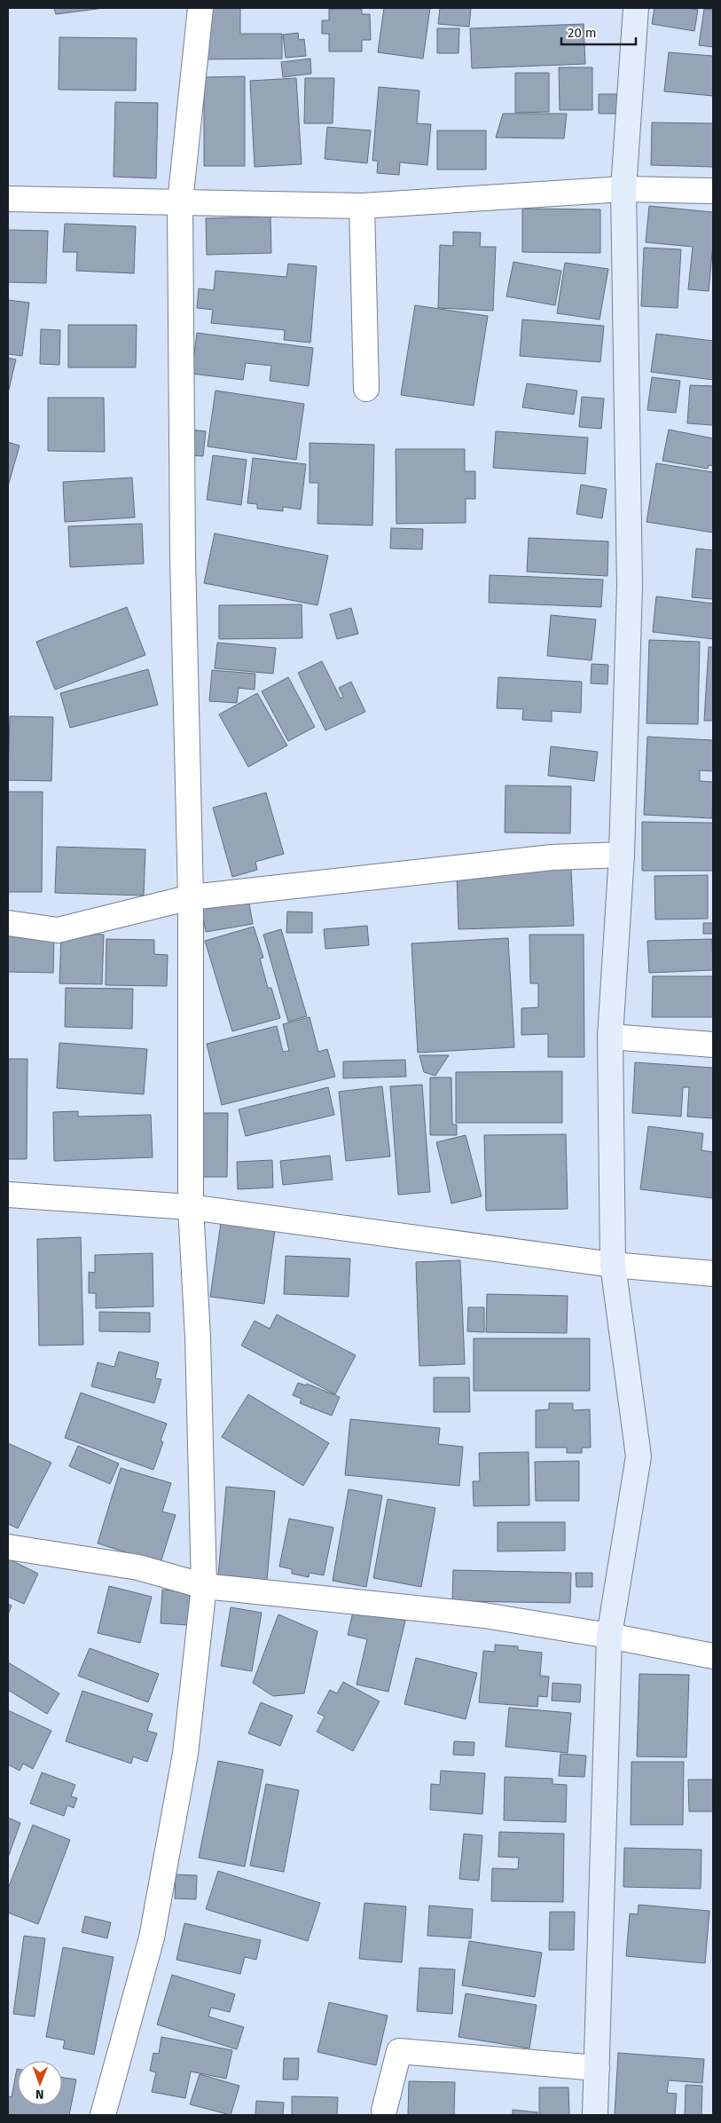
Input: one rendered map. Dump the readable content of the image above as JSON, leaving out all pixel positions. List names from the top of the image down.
{
  "scale_bar": "20 m",
  "north": "bottom"
}
